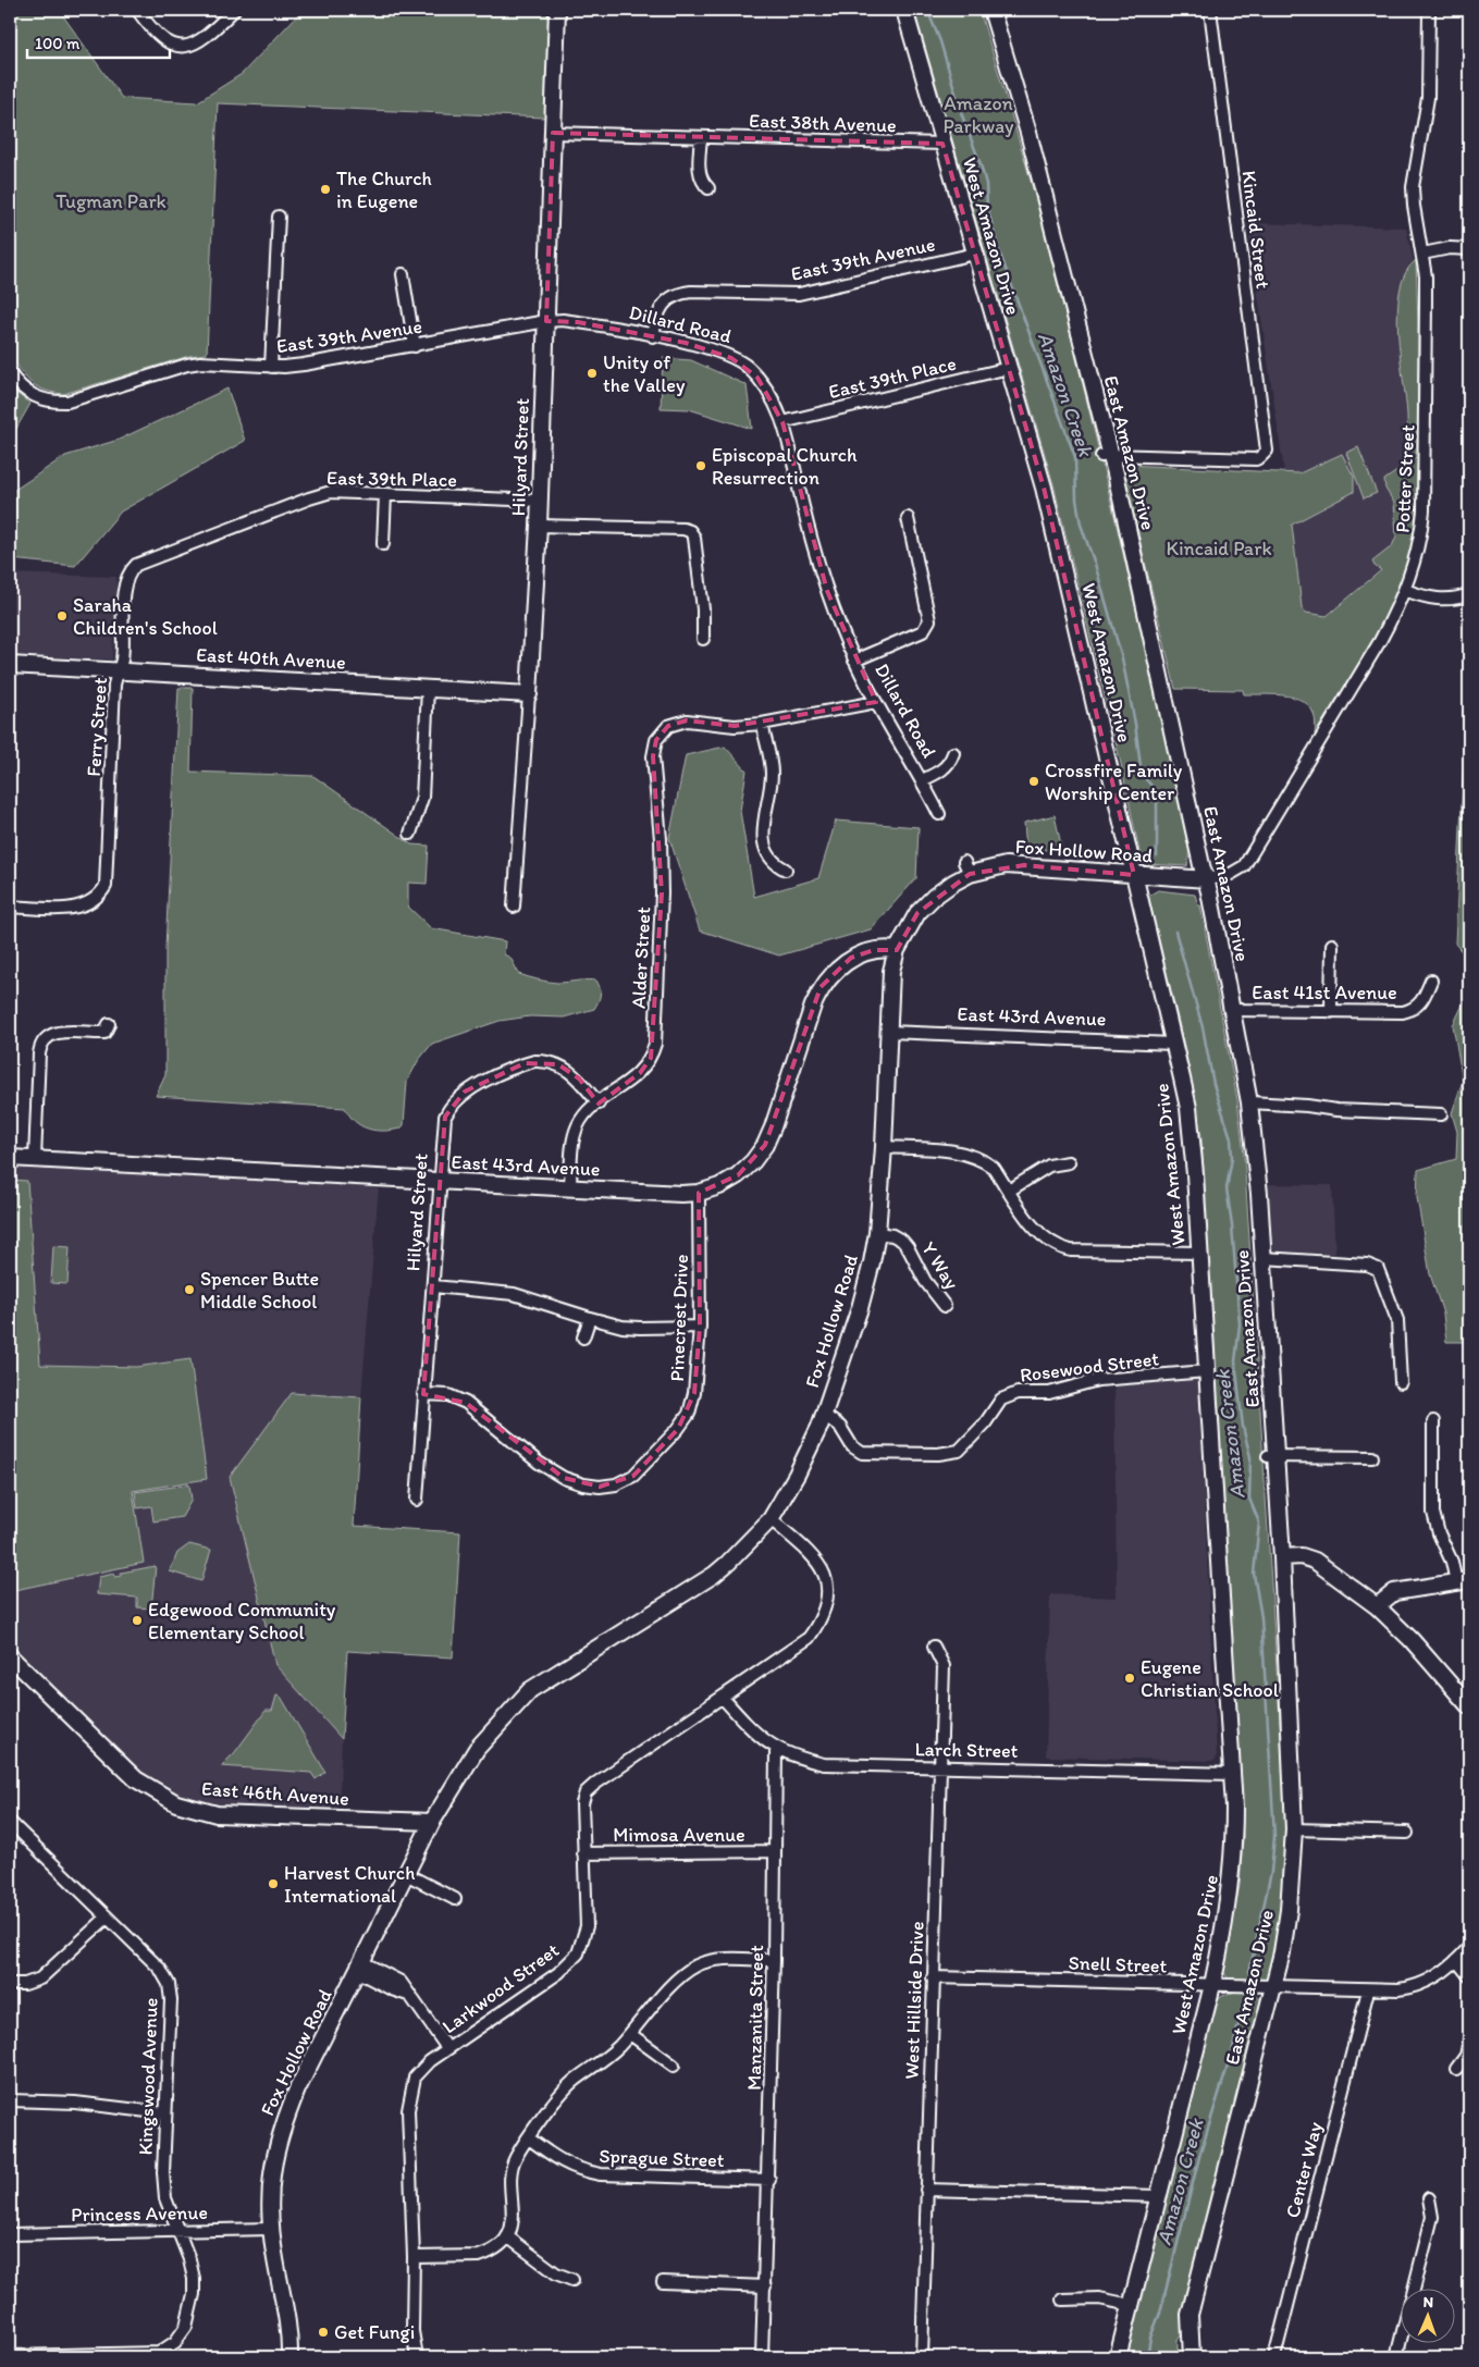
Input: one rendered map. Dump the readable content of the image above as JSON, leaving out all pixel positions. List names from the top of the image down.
{
  "streets": {
    "street": [
      "East 38th Avenue",
      "Kincaid Street",
      "West Amazon Drive",
      "East 39th Avenue",
      "Dillard Road",
      "East 39th Place",
      "East Amazon Drive",
      "Hilyard Street",
      "Potter Street",
      "East 40th Avenue",
      "Ferry Street",
      "Fox Hollow Road",
      "Alder Street",
      "East 41st Avenue",
      "East 43rd Avenue",
      "Y Way",
      "Pinecrest Drive",
      "Rosewood Street",
      "Larch Street",
      "East 46th Avenue",
      "Mimosa Avenue",
      "Snell Street",
      "Larkwood Street",
      "West Hillside Drive",
      "Manzanita Street",
      "Kingswood Avenue",
      "Sprague Street",
      "Center Way",
      "Princess Avenue"
    ]
  },
  "crossings": [
    ["East 38th Avenue", "West Amazon Drive"],
    ["East 38th Avenue", "Hilyard Street"],
    ["Kincaid Street", "East Amazon Drive"],
    ["West Amazon Drive", "East 39th Avenue"],
    ["West Amazon Drive", "East 39th Place"],
    ["West Amazon Drive", "Fox Hollow Road"],
    ["West Amazon Drive", "East 43rd Avenue"],
    ["West Amazon Drive", "Rosewood Street"],
    ["West Amazon Drive", "Larch Street"],
    ["West Amazon Drive", "Snell Street"],
    ["East 39th Avenue", "Dillard Road"],
    ["East 39th Avenue", "Hilyard Street"],
    ["Dillard Road", "East 39th Place"],
    ["Dillard Road", "Hilyard Street"],
    ["East 39th Place", "Hilyard Street"],
    ["East 39th Place", "Ferry Street"],
    ["East Amazon Drive", "Potter Street"],
    ["East Amazon Drive", "Fox Hollow Road"],
    ["East Amazon Drive", "East 41st Avenue"],
    ["East Amazon Drive", "Snell Street"],
    ["Hilyard Street", "East 40th Avenue"],
    ["Hilyard Street", "Alder Street"],
    ["Hilyard Street", "East 43rd Avenue"],
    ["Hilyard Street", "Pinecrest Drive"],
    ["Potter Street", "Fox Hollow Road"],
    ["East 40th Avenue", "Ferry Street"],
    ["Fox Hollow Road", "East 43rd Avenue"],
    ["Fox Hollow Road", "Y Way"],
    ["Fox Hollow Road", "Rosewood Street"],
    ["Fox Hollow Road", "East 46th Avenue"],
    ["Fox Hollow Road", "Larkwood Street"],
    ["Fox Hollow Road", "Princess Avenue"],
    ["Alder Street", "East 43rd Avenue"],
    ["East 43rd Avenue", "Pinecrest Drive"],
    ["Larch Street", "Larkwood Street"],
    ["Larch Street", "West Hillside Drive"],
    ["Larch Street", "Manzanita Street"],
    ["Mimosa Avenue", "Larkwood Street"],
    ["Mimosa Avenue", "Manzanita Street"],
    ["Snell Street", "West Hillside Drive"],
    ["Snell Street", "Center Way"],
    ["Manzanita Street", "Sprague Street"],
    ["Kingswood Avenue", "Princess Avenue"]
  ],
  "water": ["Amazon Creek"],
  "parks": ["Amazon Parkway", "Tugman Park", "Kincaid Park"],
  "places": [
    "The Church in Eugene",
    "Unity of the Valley",
    "Episcopal Church Resurrection",
    "Saraha Children's School",
    "Crossfire Family Worship Center",
    "Spencer Butte Middle School",
    "Edgewood Community Elementary School",
    "Eugene Christian School",
    "Harvest Church International",
    "Get Fungi"
  ],
  "scale_bar": "100 m",
  "north": "top"
}
